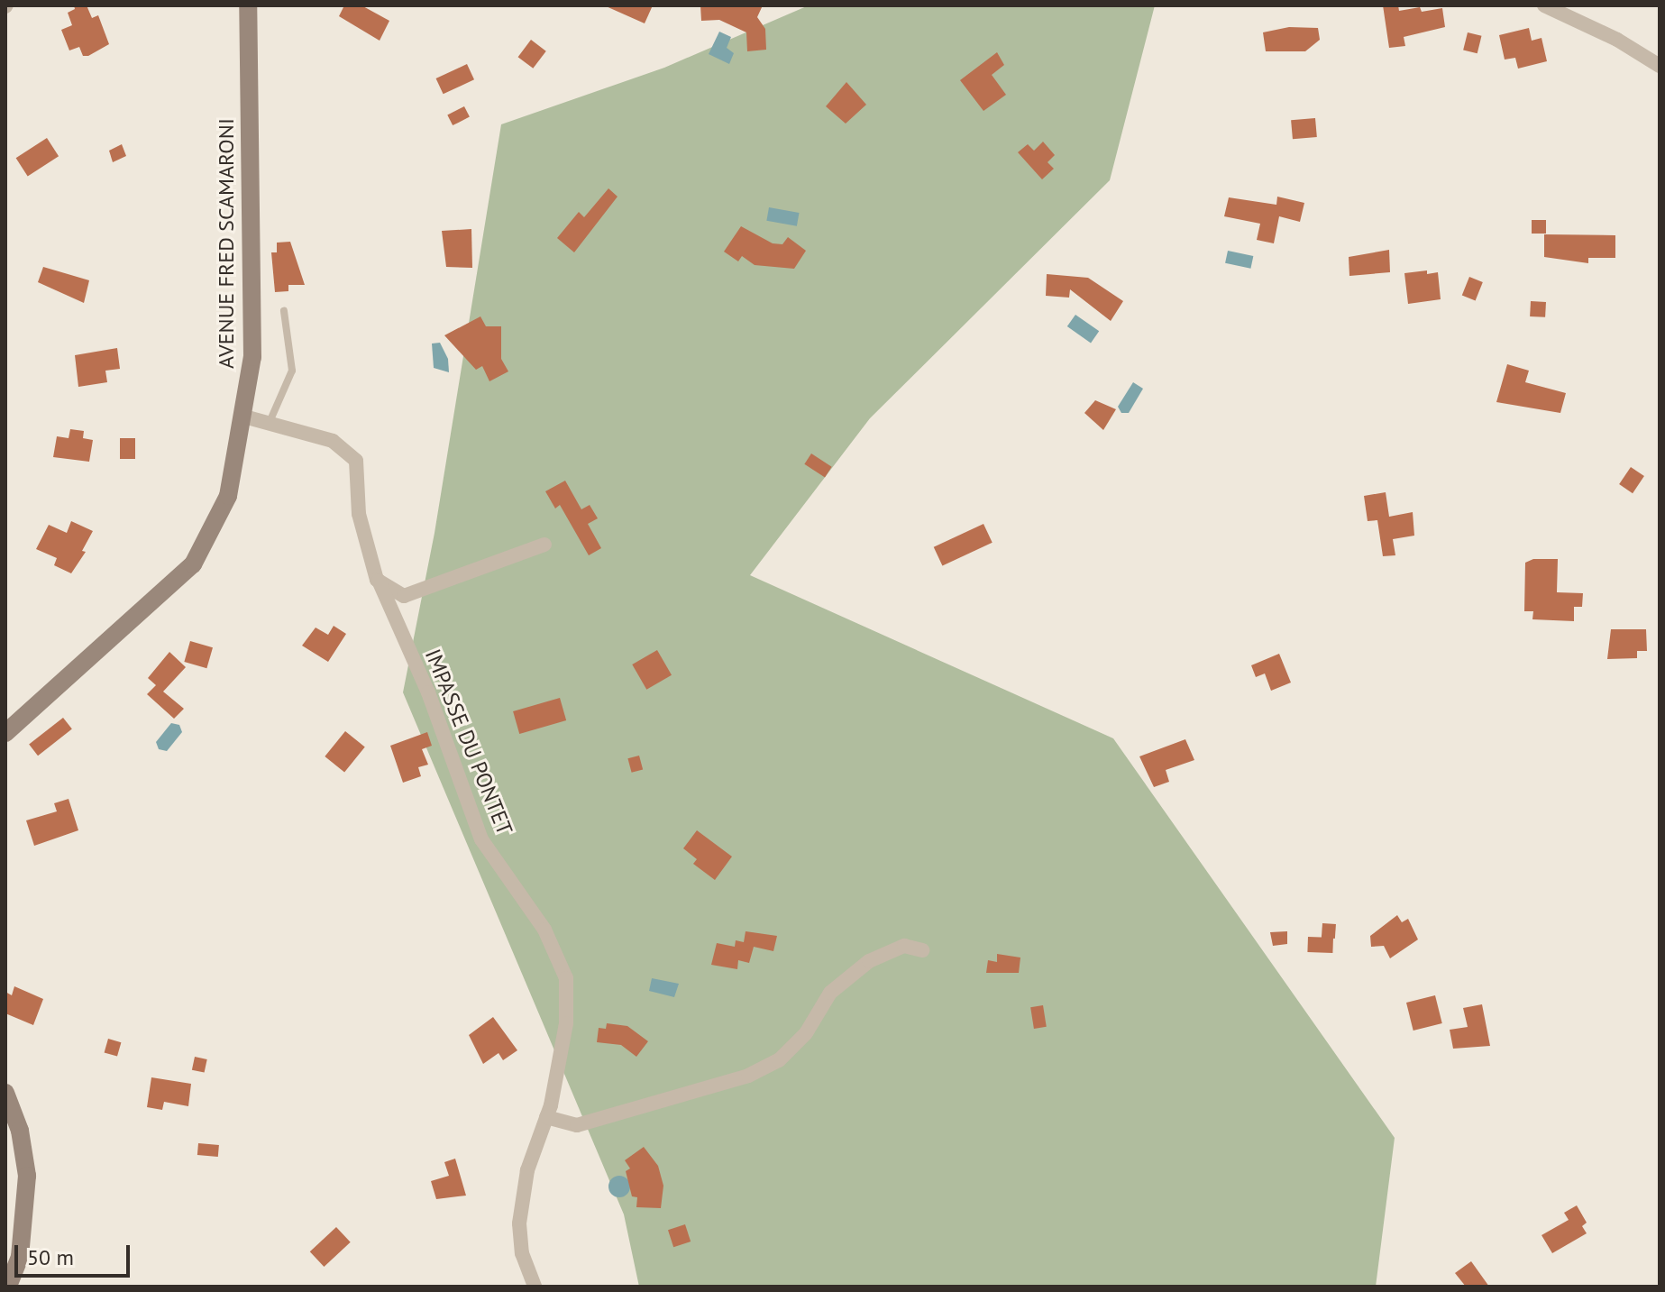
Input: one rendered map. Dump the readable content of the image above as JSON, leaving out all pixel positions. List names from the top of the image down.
{
  "streets": {
    "main road": ["AVENUE FRED SCAMARONI"],
    "street": ["IMPASSE DU PONTET"]
  },
  "crossings": [
    ["AVENUE FRED SCAMARONI", "IMPASSE DU PONTET"]
  ],
  "scale_bar": "50 m"
}
